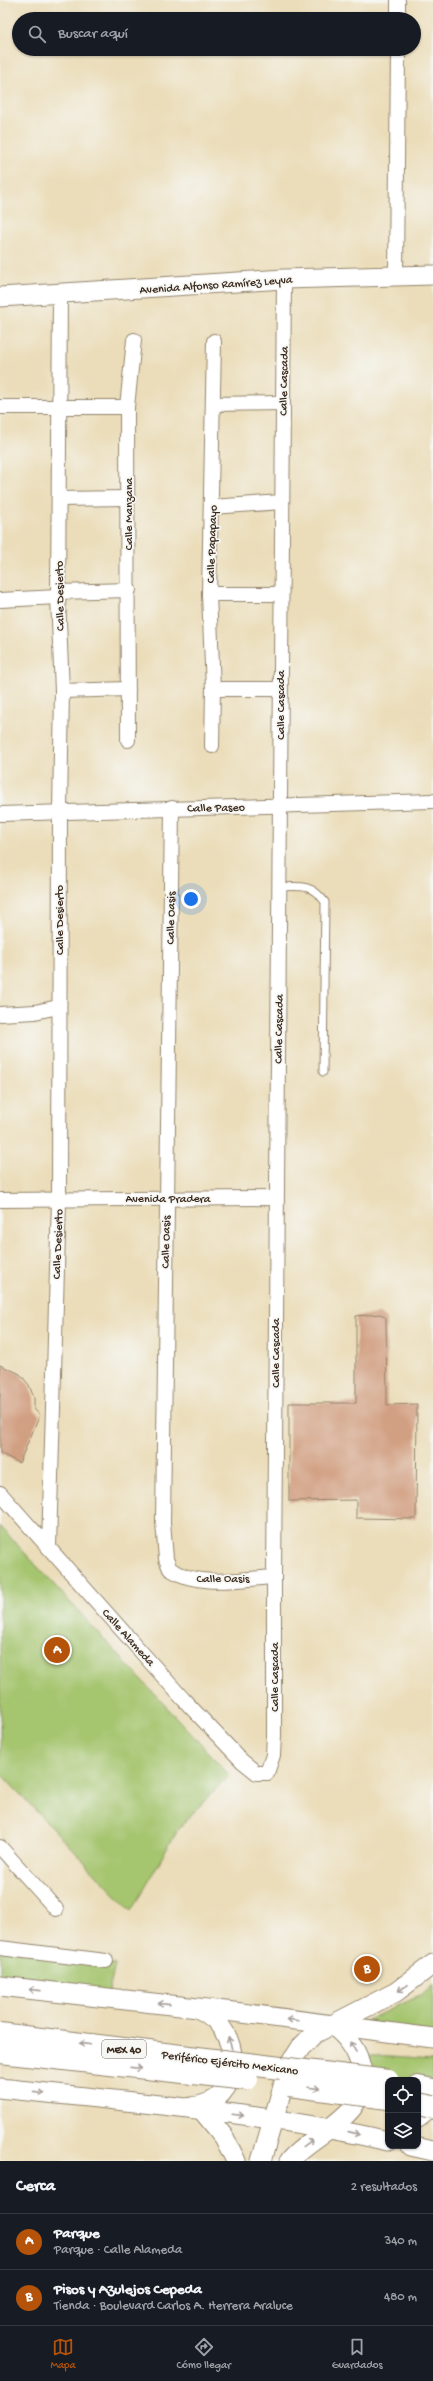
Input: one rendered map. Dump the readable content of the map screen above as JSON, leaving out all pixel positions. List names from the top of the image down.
{
  "streets": {
    "highway": ["MEX 40", "Periférico Ejército Mexicano"],
    "street": [
      "Avenida Alfonso Ramírez Leyva",
      "Calle Cascada",
      "Calle Manzana",
      "Calle Papapayo",
      "Calle Desierto",
      "Calle Paseo",
      "Calle Oasis",
      "Avenida Pradera",
      "Calle Alameda"
    ]
  },
  "crossings": [
    ["Avenida Alfonso Ramírez Leyva", "Calle Cascada"],
    ["Avenida Alfonso Ramírez Leyva", "Calle Desierto"],
    ["Calle Cascada", "Calle Paseo"],
    ["Calle Cascada", "Calle Oasis"],
    ["Calle Cascada", "Avenida Pradera"],
    ["Calle Cascada", "Calle Alameda"],
    ["Calle Desierto", "Calle Paseo"],
    ["Calle Desierto", "Avenida Pradera"],
    ["Calle Desierto", "Calle Alameda"],
    ["Calle Paseo", "Calle Oasis"],
    ["Calle Oasis", "Avenida Pradera"]
  ],
  "page": {
    "search": "Buscar aquí",
    "pins": ["A", "B"],
    "heading": ["Cerca", "2 resultados"],
    "list": [
      {
        "mark": "A",
        "name": "Parque",
        "note": "Parque · Calle Alameda",
        "value": "340 m"
      },
      {
        "mark": "B",
        "name": "Pisos y Azulejos Cepeda",
        "note": "Tienda · Boulevard Carlos A. Herrera Araluce",
        "value": "480 m"
      }
    ],
    "nav": ["Mapa", "Cómo llegar", "Guardados"]
  }
}
